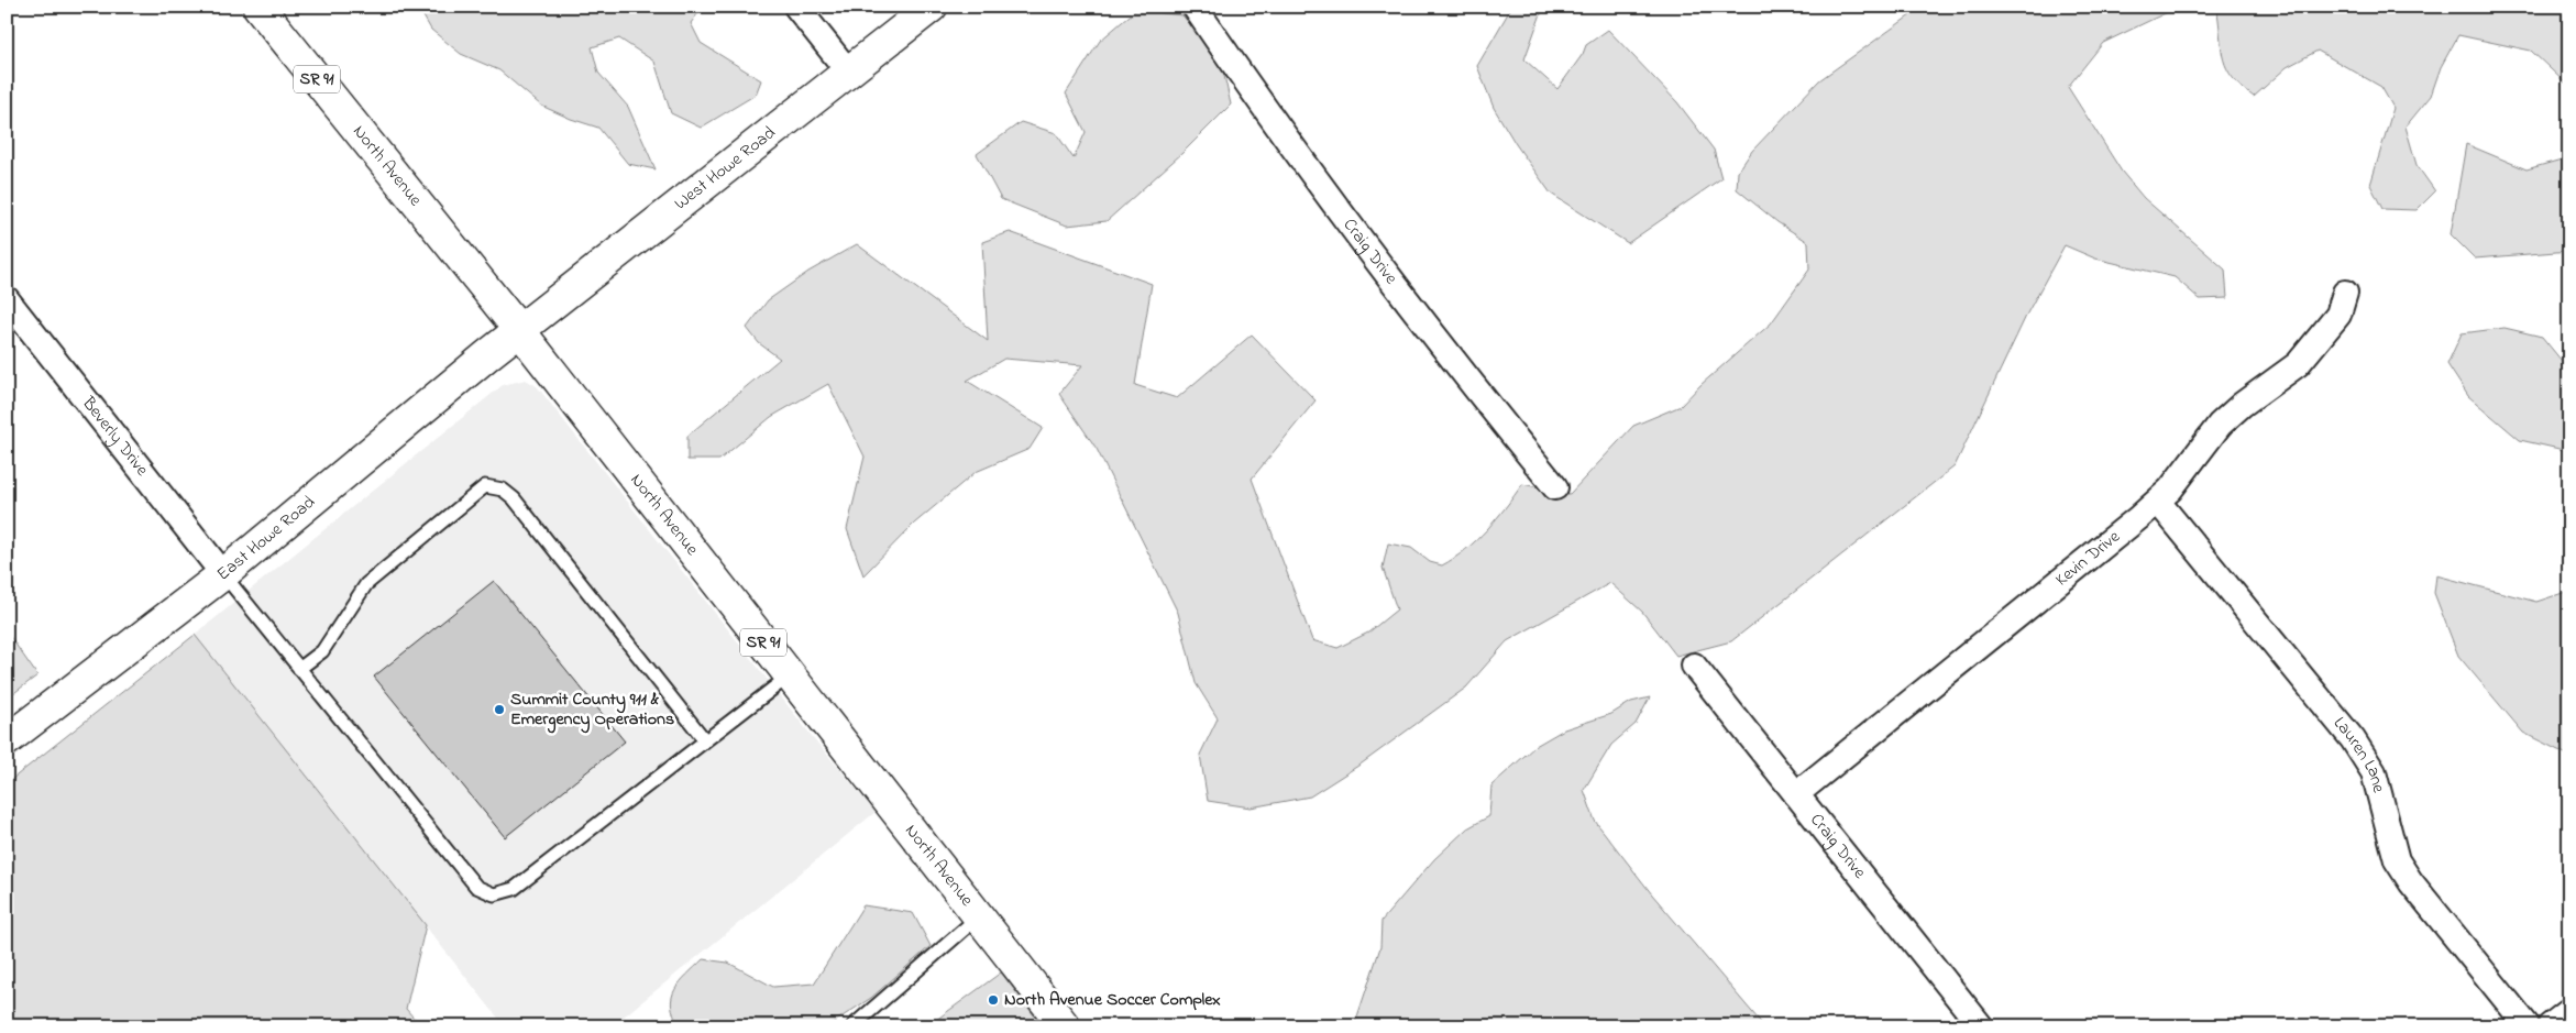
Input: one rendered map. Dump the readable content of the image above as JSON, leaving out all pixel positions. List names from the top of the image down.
{
  "streets": {
    "main road": [
      "SR 91",
      "North Avenue",
      "West Howe Road",
      "East Howe Road"
    ],
    "street": [
      "Craig Drive",
      "Beverly Drive",
      "Kevin Drive",
      "Lauren Lane"
    ]
  },
  "crossings": [
    ["North Avenue", "West Howe Road"],
    ["North Avenue", "East Howe Road"],
    ["West Howe Road", "East Howe Road"],
    ["Craig Drive", "Kevin Drive"],
    ["Beverly Drive", "East Howe Road"],
    ["Kevin Drive", "Lauren Lane"]
  ],
  "places": ["Summit County 911 & Emergency Operations", "North Avenue Soccer Complex"]
}
